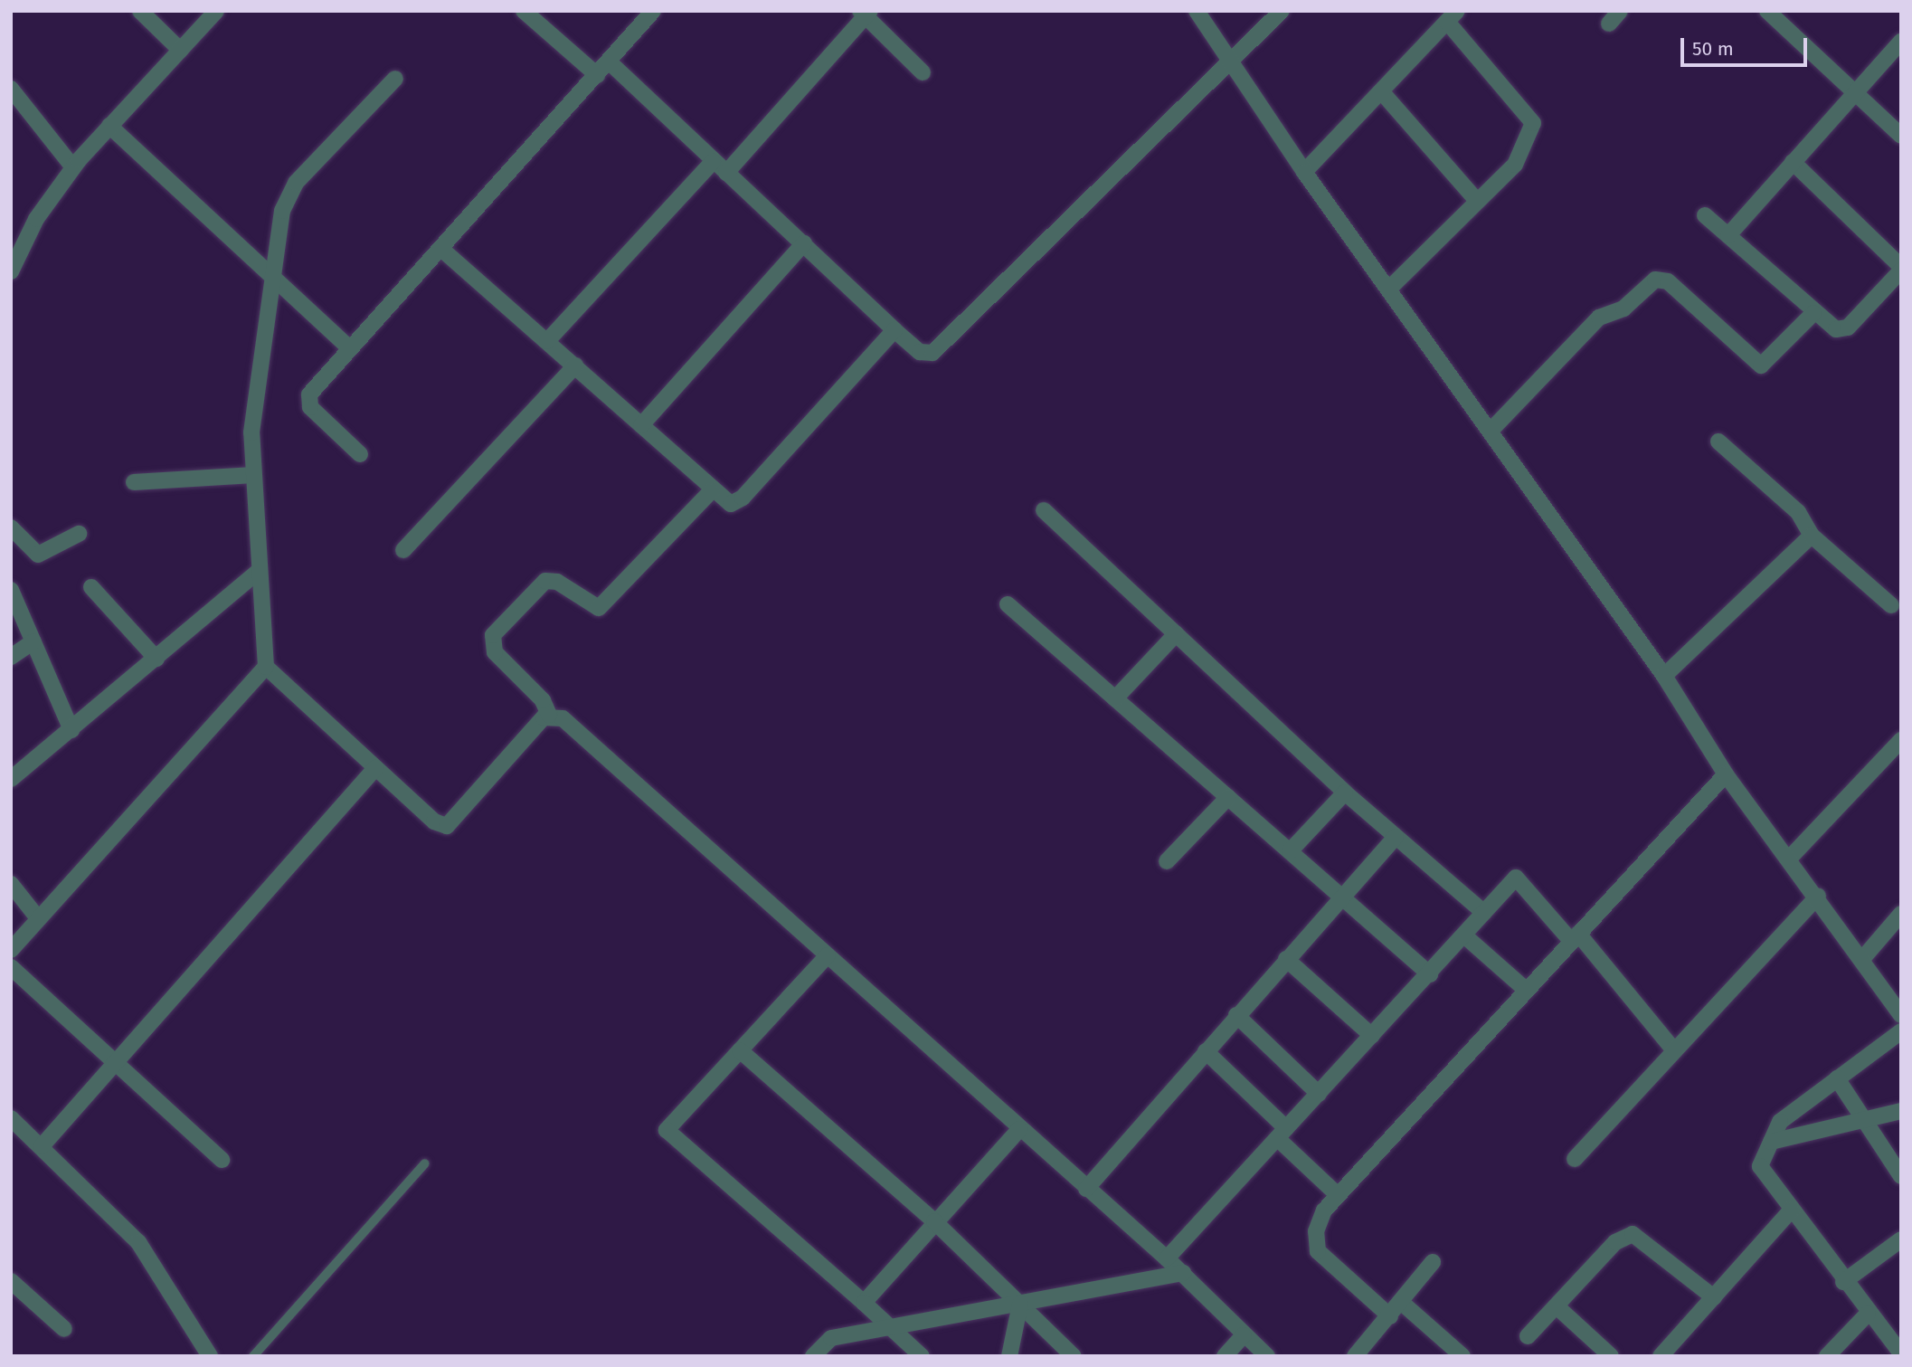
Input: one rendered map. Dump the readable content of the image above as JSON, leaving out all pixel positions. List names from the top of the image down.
{
  "scale_bar": "50 m"
}
